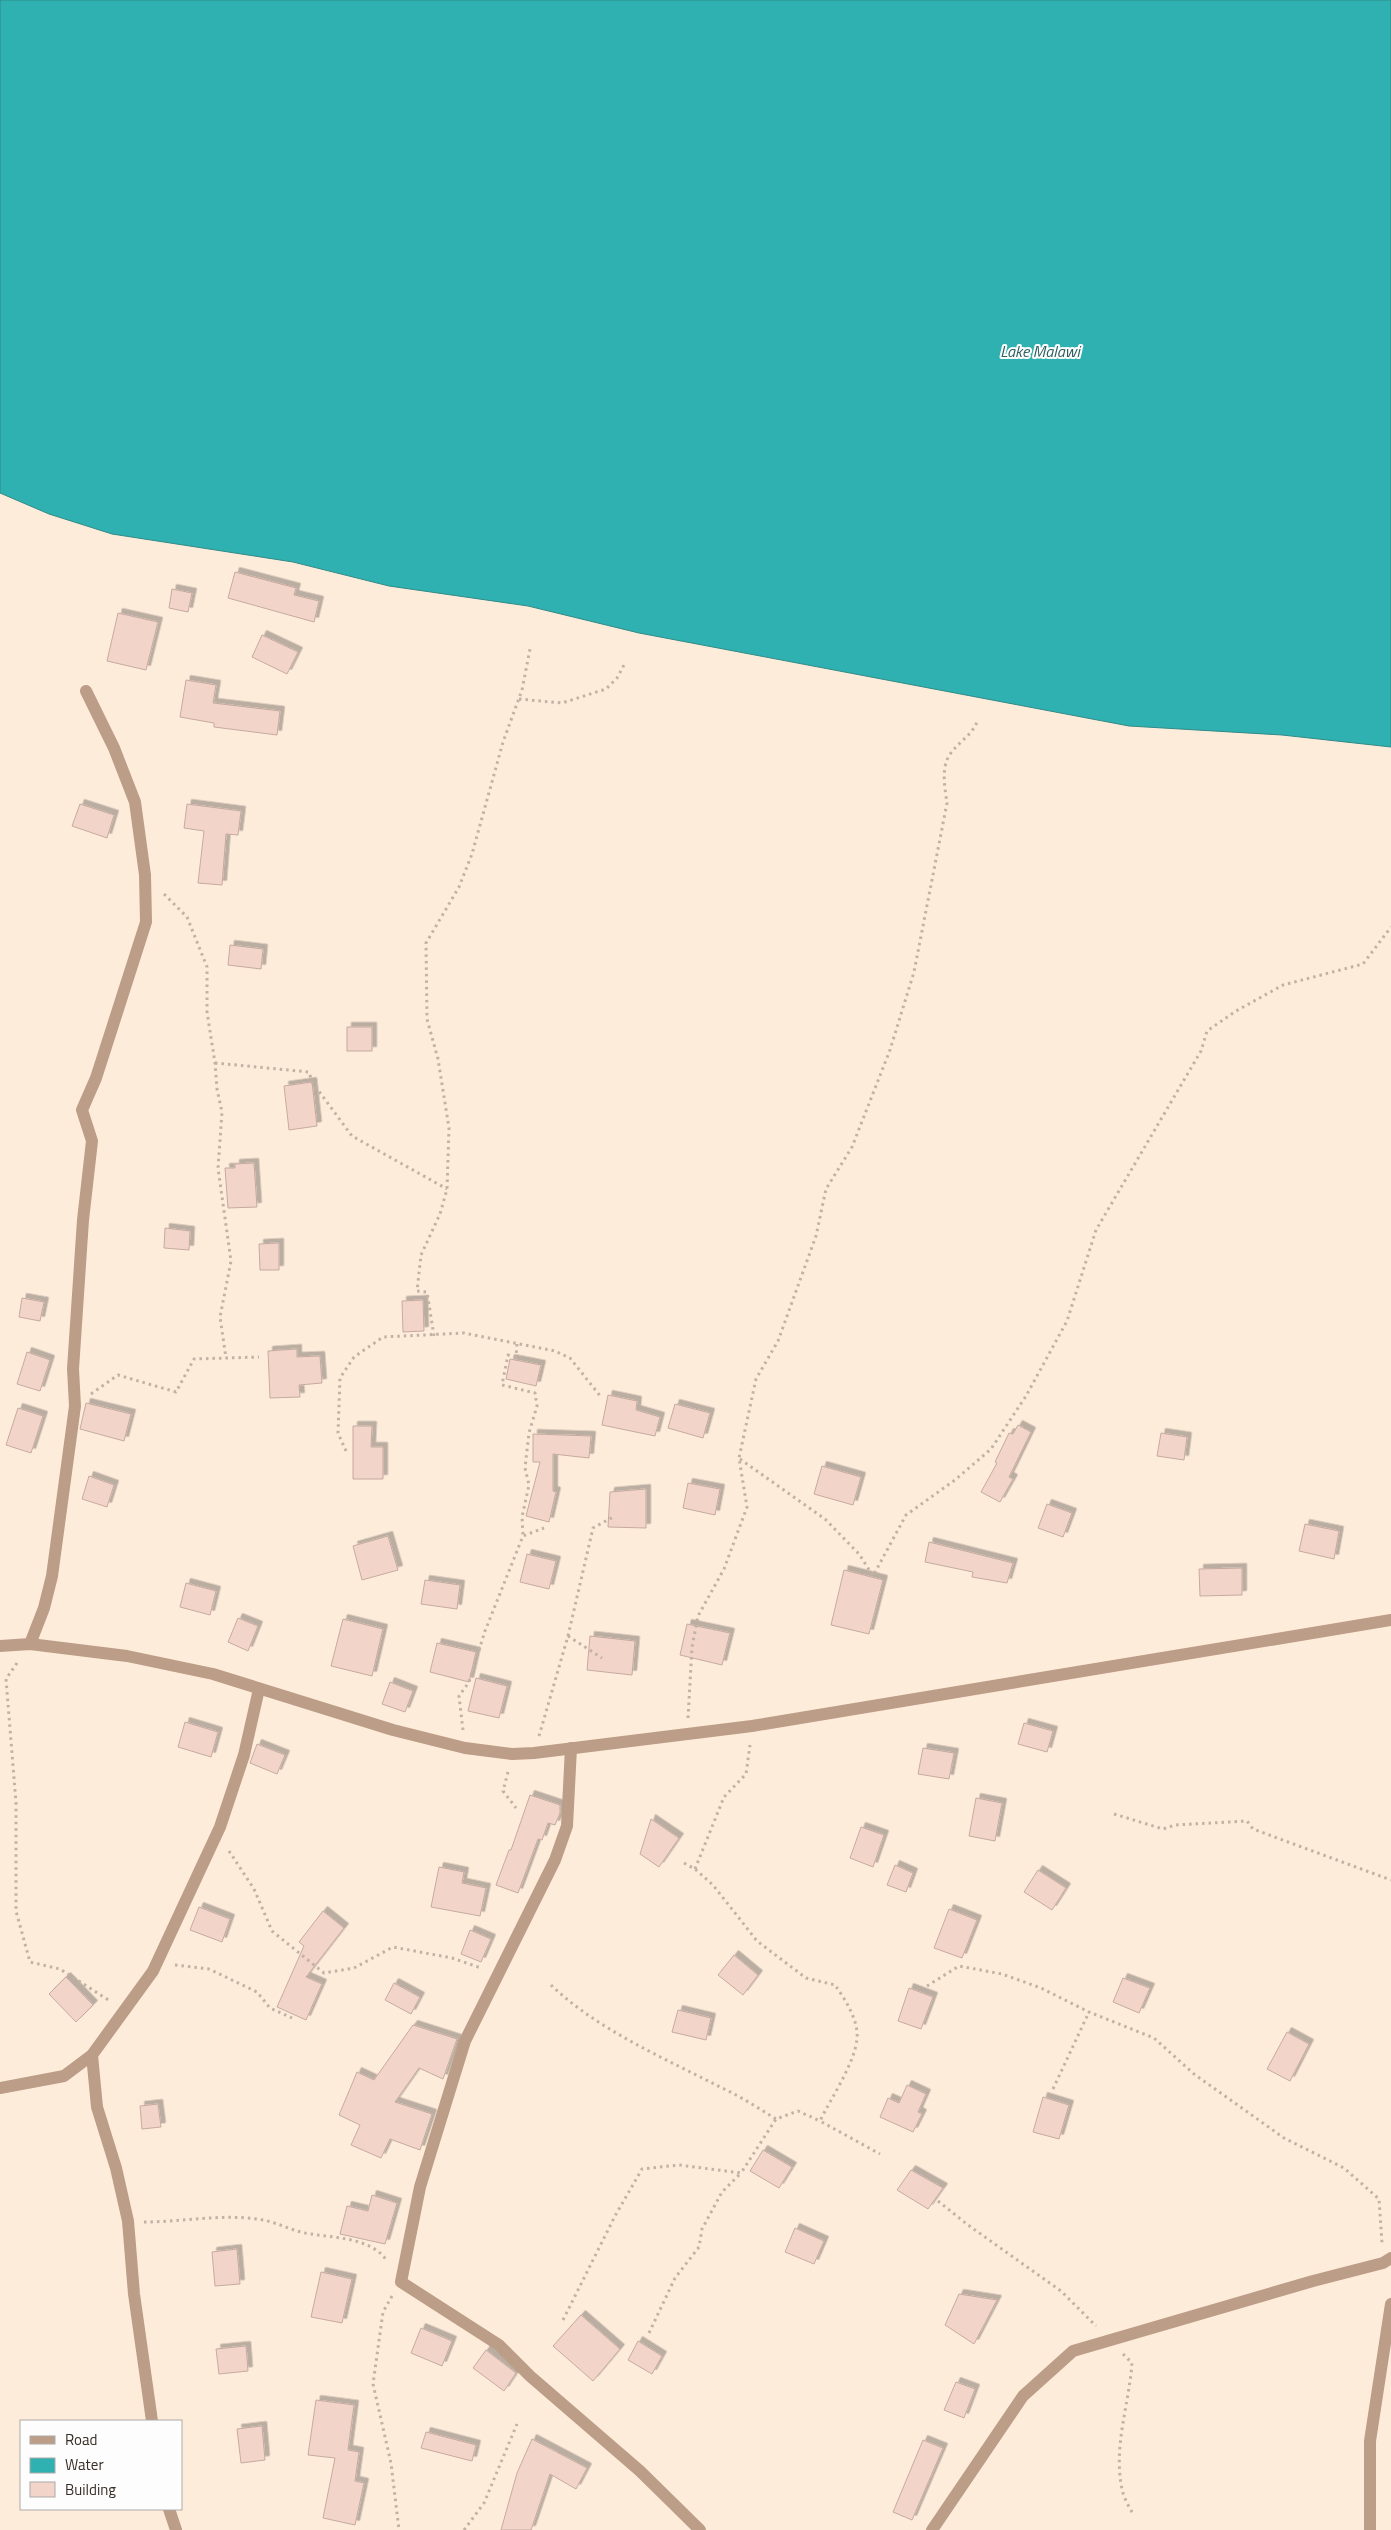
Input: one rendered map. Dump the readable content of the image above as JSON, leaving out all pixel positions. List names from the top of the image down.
{
  "water": ["Lake Malawi"],
  "legend": ["Road", "Water", "Building"]
}
